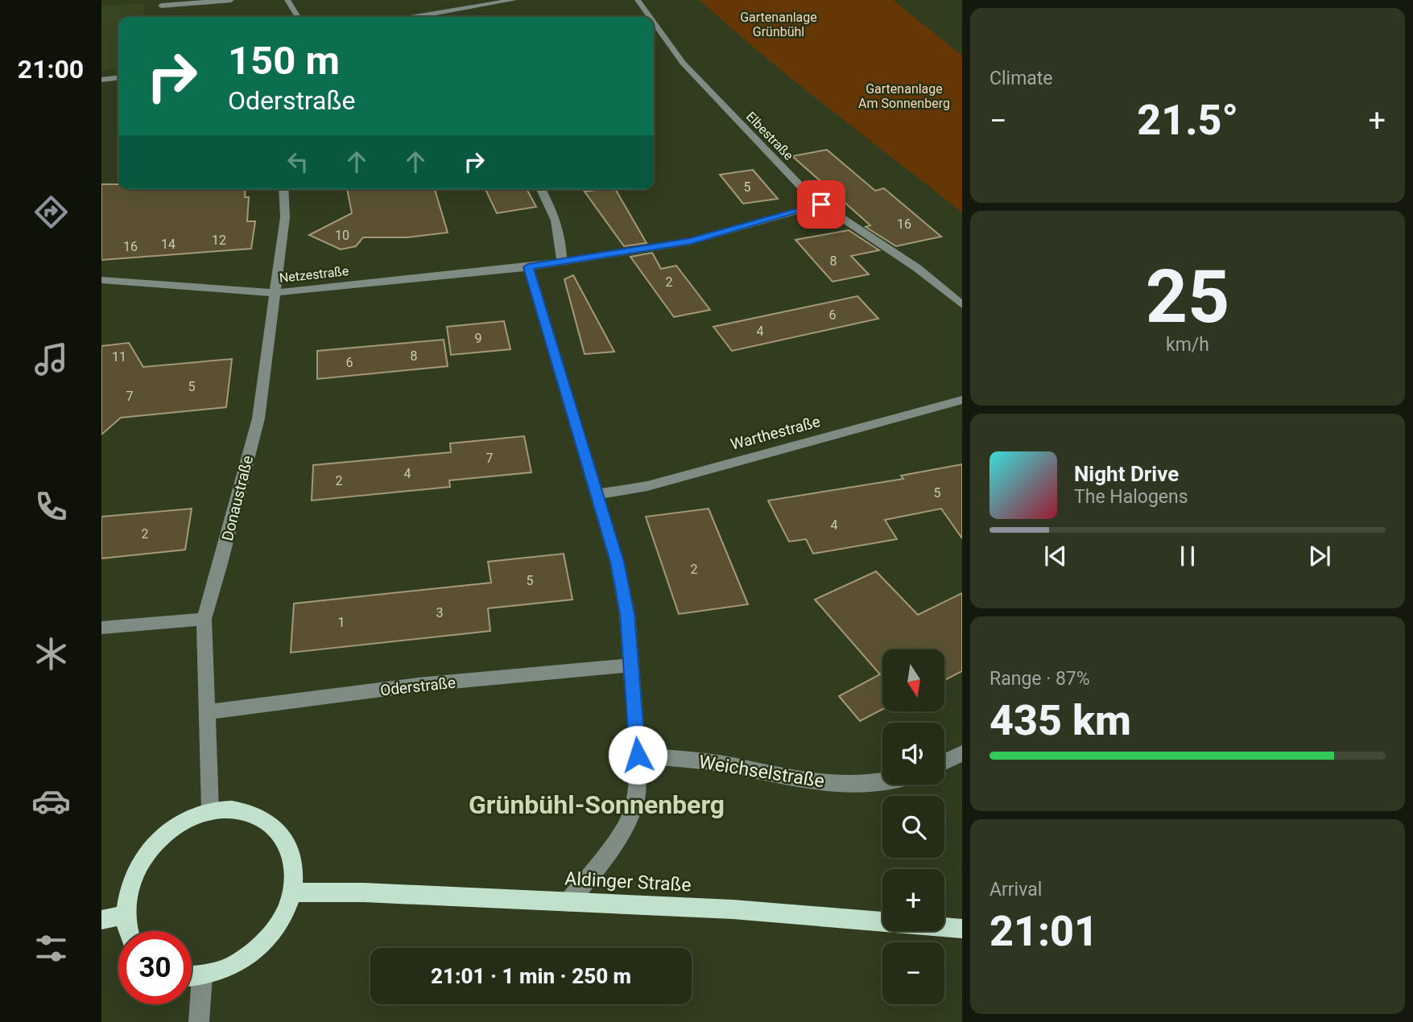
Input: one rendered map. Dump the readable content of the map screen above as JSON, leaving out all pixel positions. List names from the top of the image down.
{
  "streets": {
    "main road": ["Aldinger Straße"],
    "street": [
      "Elbestraße",
      "Netzestraße",
      "Warthestraße",
      "Donaustraße",
      "Oderstraße",
      "Weichselstraße"
    ]
  },
  "crossings": [
    ["Netzestraße", "Donaustraße"],
    ["Donaustraße", "Oderstraße"]
  ],
  "districts": ["Grünbühl-Sonnenberg"],
  "parks": ["Gartenanlage Grünbühl", "Gartenanlage Am Sonnenberg"],
  "house_numbers": [
    "5",
    "16",
    "10",
    "12",
    "14",
    "16",
    "8",
    "2",
    "6",
    "4",
    "9",
    "8",
    "11",
    "6",
    "5",
    "7",
    "7",
    "4",
    "2",
    "5",
    "4",
    "2",
    "2",
    "5",
    "3",
    "1"
  ],
  "north": "bottom",
  "page": {
    "tabs": "21:00",
    "tile": [
      "Climate",
      ["25", "km/h"],
      ["Range · 87%", "435 km"],
      ["Arrival", "21:01"]
    ],
    "turn": ["150 m", "Oderstraße"],
    "heat": ["−", "21.5°", "+"],
    "song": ["Night Drive", "The Halogens"],
    "map_buttons": ["+", "−"],
    "limit": "30",
    "trip": "21:01 · 1 min · 250 m"
  }
}
